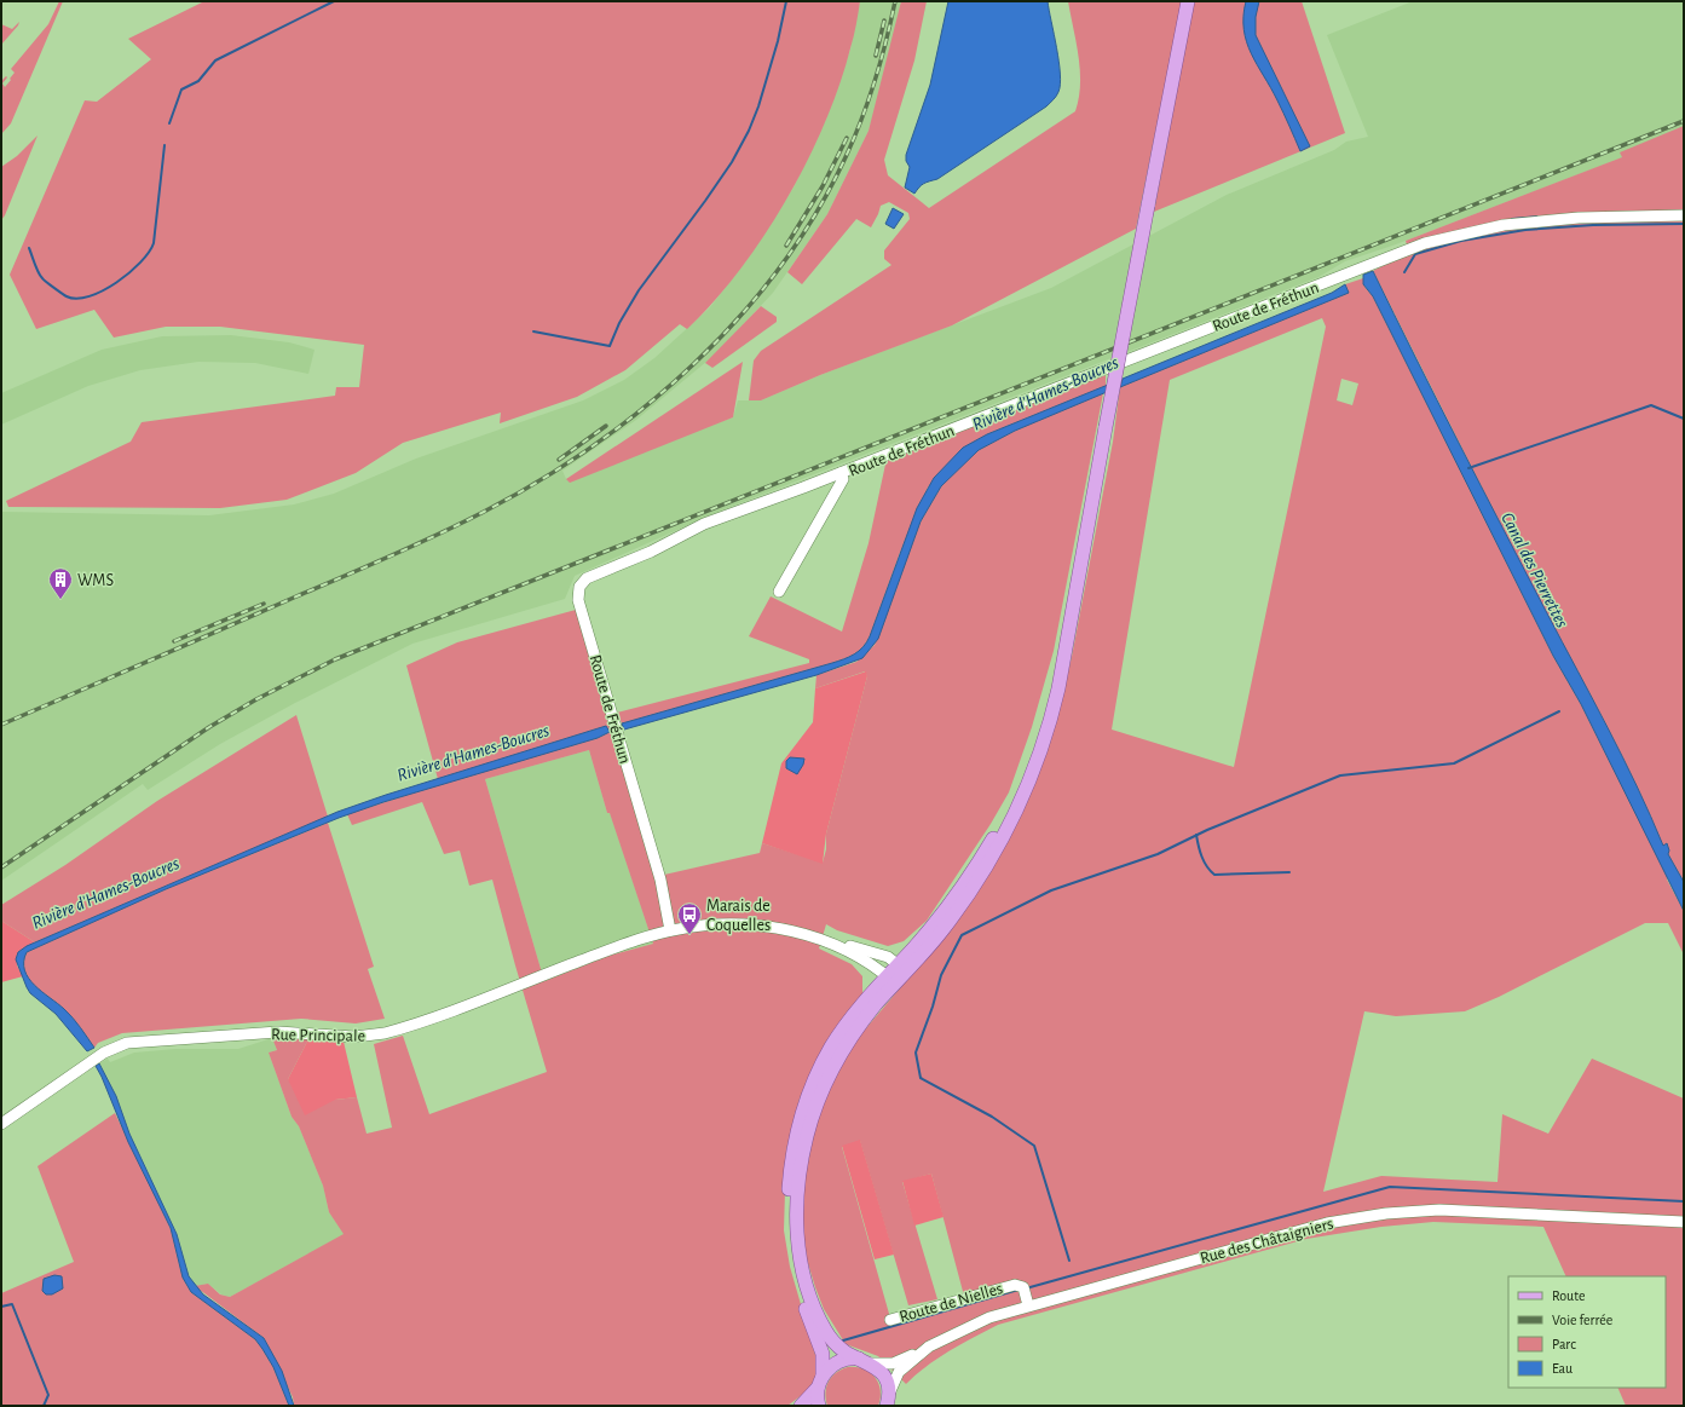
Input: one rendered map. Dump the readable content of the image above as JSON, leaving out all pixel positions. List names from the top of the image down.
{
  "streets": {
    "street": [
      "Route de Fréthun",
      "Rue Principale",
      "Rue des Châtaigniers",
      "Route de Nielles"
    ]
  },
  "crossings": [
    ["Route de Fréthun", "Rue Principale"],
    ["Rue des Châtaigniers", "Route de Nielles"]
  ],
  "water": ["Rivière d'Hames-Boucres", "Canal des Pierrettes"],
  "places": {
    "building": ["WMS"],
    "bus stop": ["Marais de Coquelles"]
  },
  "legend": [
    "Route",
    "Voie ferrée",
    "Parc",
    "Eau"
  ]
}
